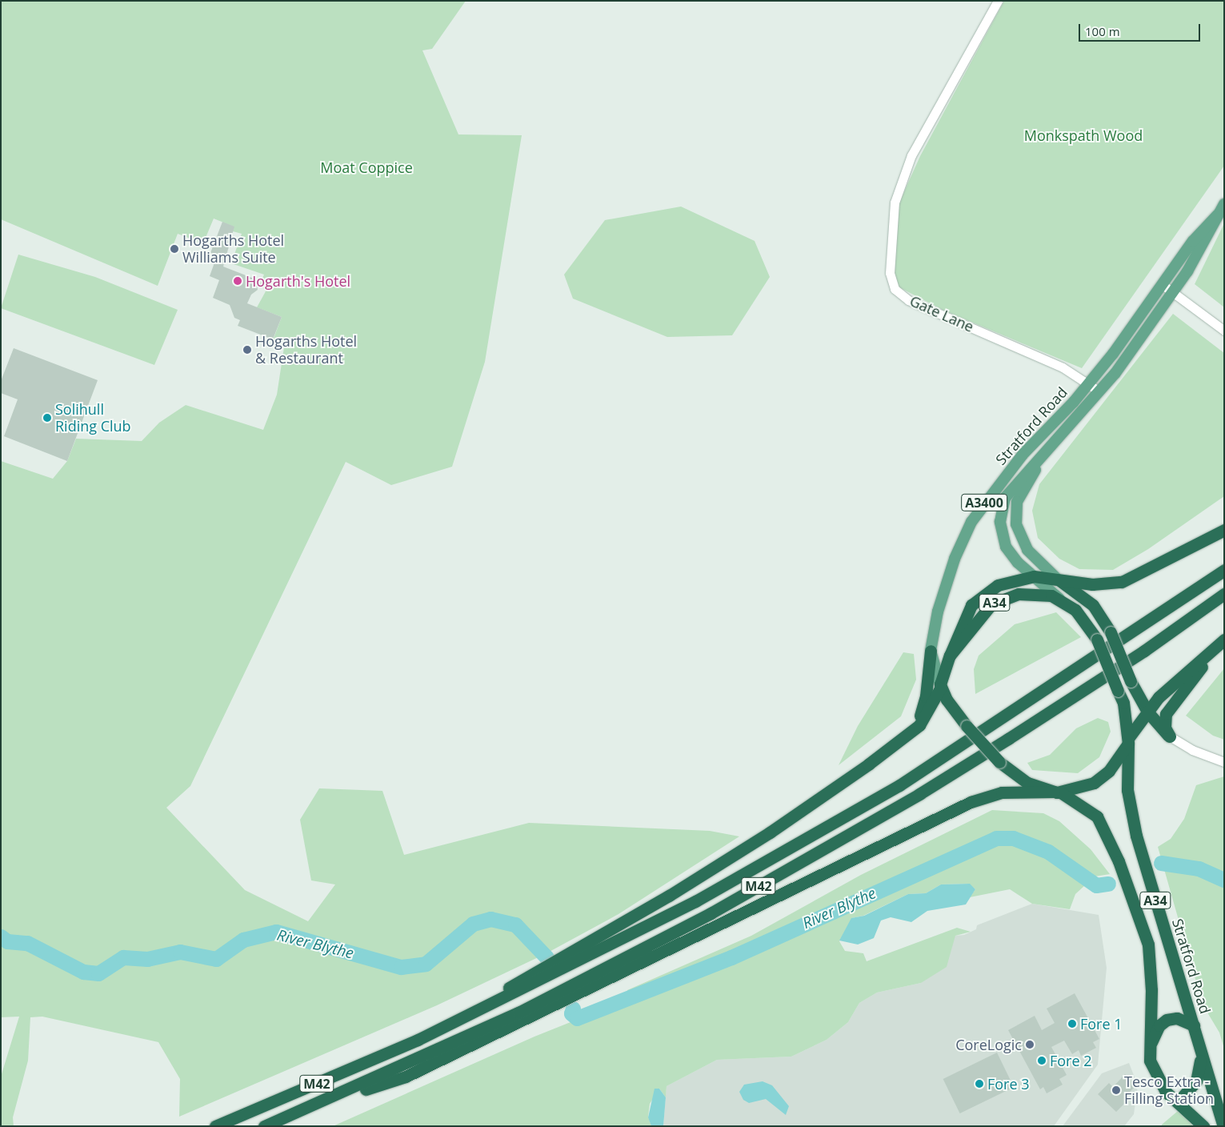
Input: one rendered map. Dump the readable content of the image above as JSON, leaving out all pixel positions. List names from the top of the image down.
{
  "streets": {
    "highway": ["Stratford Road", "A34", "M42"],
    "main road": ["A3400"],
    "street": ["Gate Lane"]
  },
  "crossings": [
    ["Gate Lane", "Stratford Road"],
    ["Stratford Road", "A34"]
  ],
  "water": ["River Blythe"],
  "parks": ["Monkspath Wood", "Moat Coppice"],
  "places": [
    "Hogarths Hotel Williams Suite",
    "Hogarth's Hotel",
    "Hogarths Hotel & Restaurant",
    "Solihull Riding Club",
    "Fore 1",
    "CoreLogic",
    "Fore 2",
    "Fore 3",
    "Tesco Extra - Filling Station"
  ],
  "scale_bar": "100 m"
}
